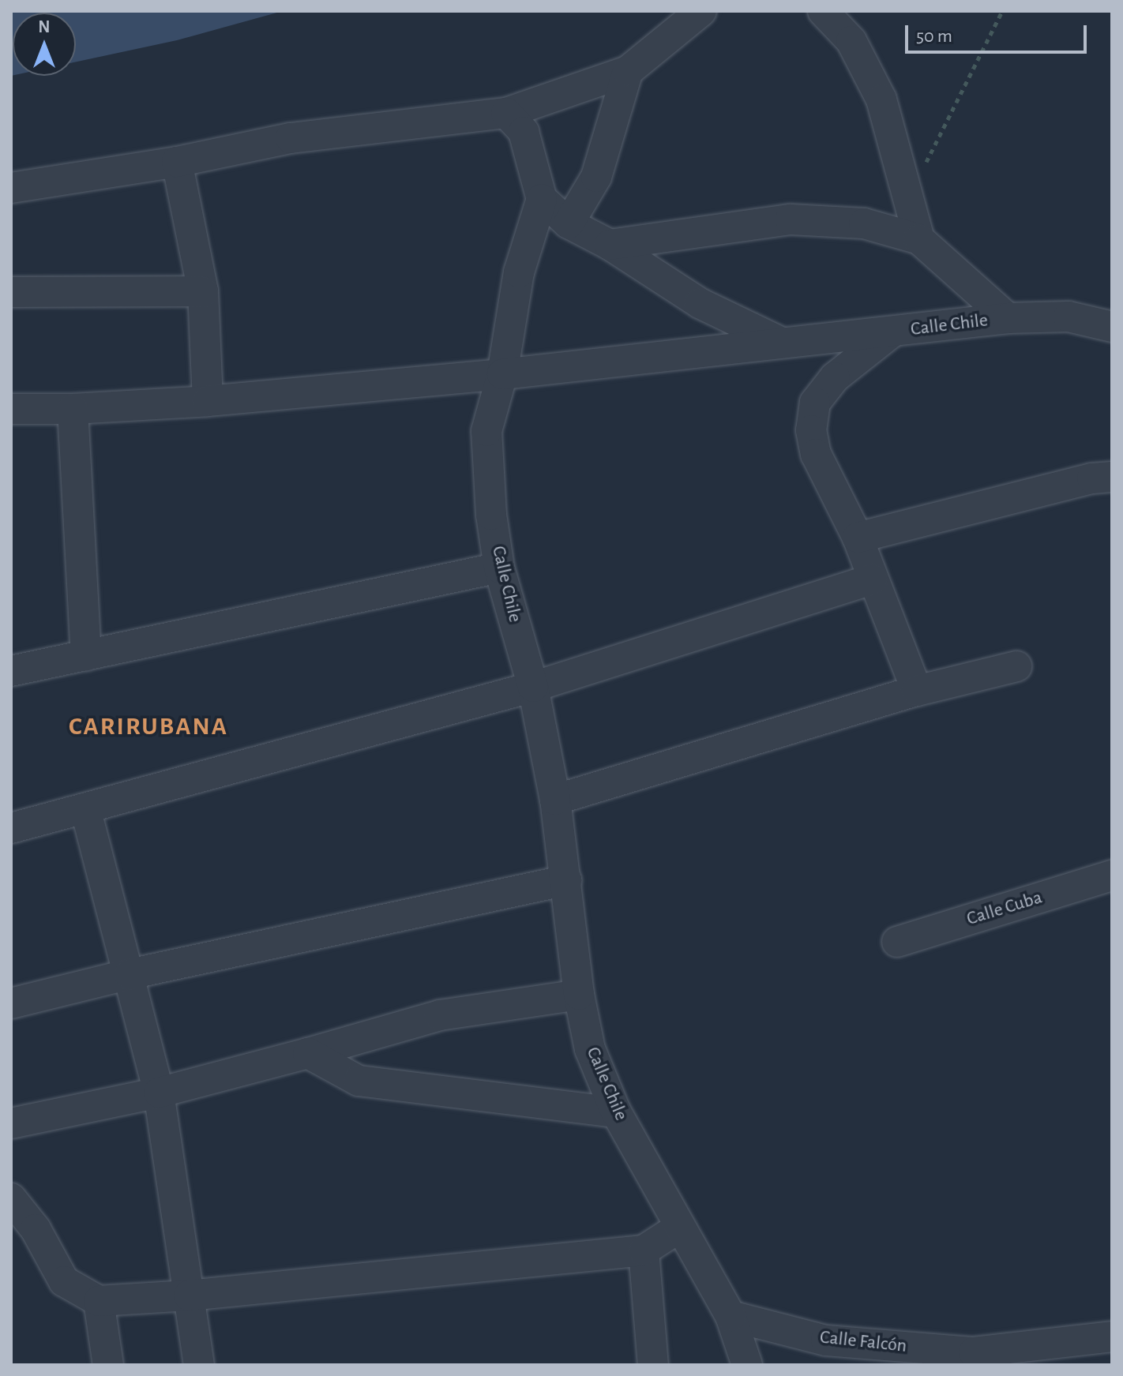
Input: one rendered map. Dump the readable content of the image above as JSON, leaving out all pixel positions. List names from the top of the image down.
{
  "streets": {
    "street": ["Calle Chile", "Calle Cuba", "Calle Falcón"]
  },
  "crossings": [
    ["Calle Chile", "Calle Falcón"]
  ],
  "districts": ["CARIRUBANA"],
  "scale_bar": "50 m",
  "north": "top"
}
